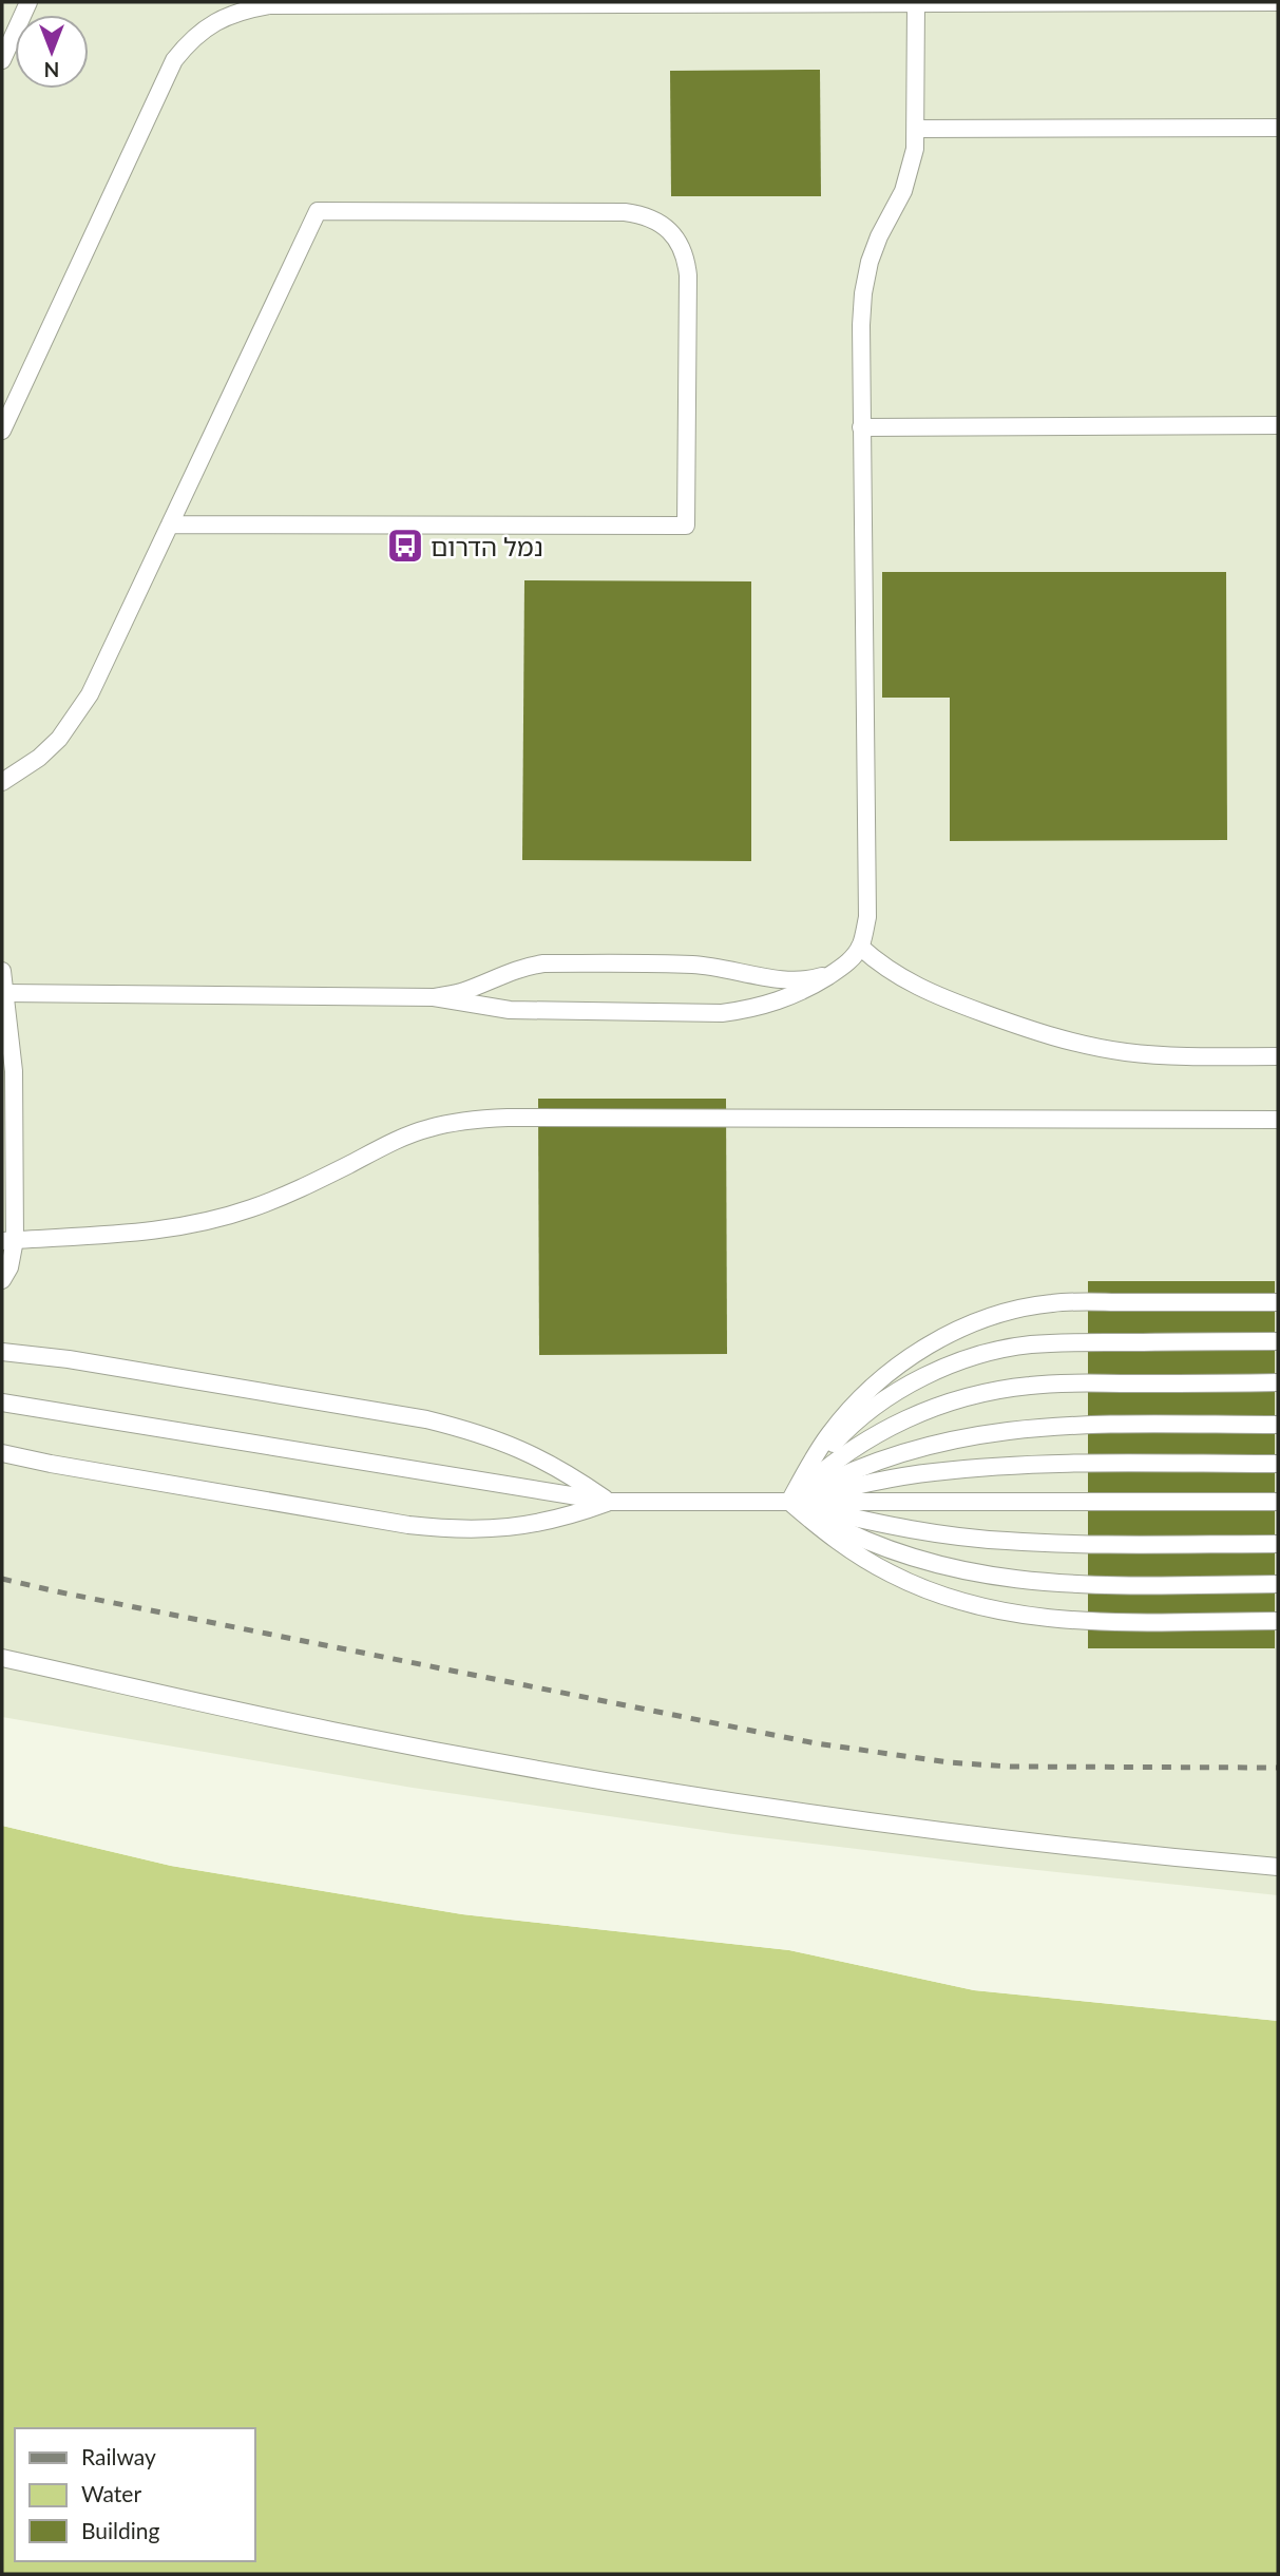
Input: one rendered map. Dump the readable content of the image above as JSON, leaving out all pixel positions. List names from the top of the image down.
{
  "places": {
    "bus stop": ["נמל הדרום"]
  },
  "legend": ["Railway", "Water", "Building"],
  "north": "bottom"
}
